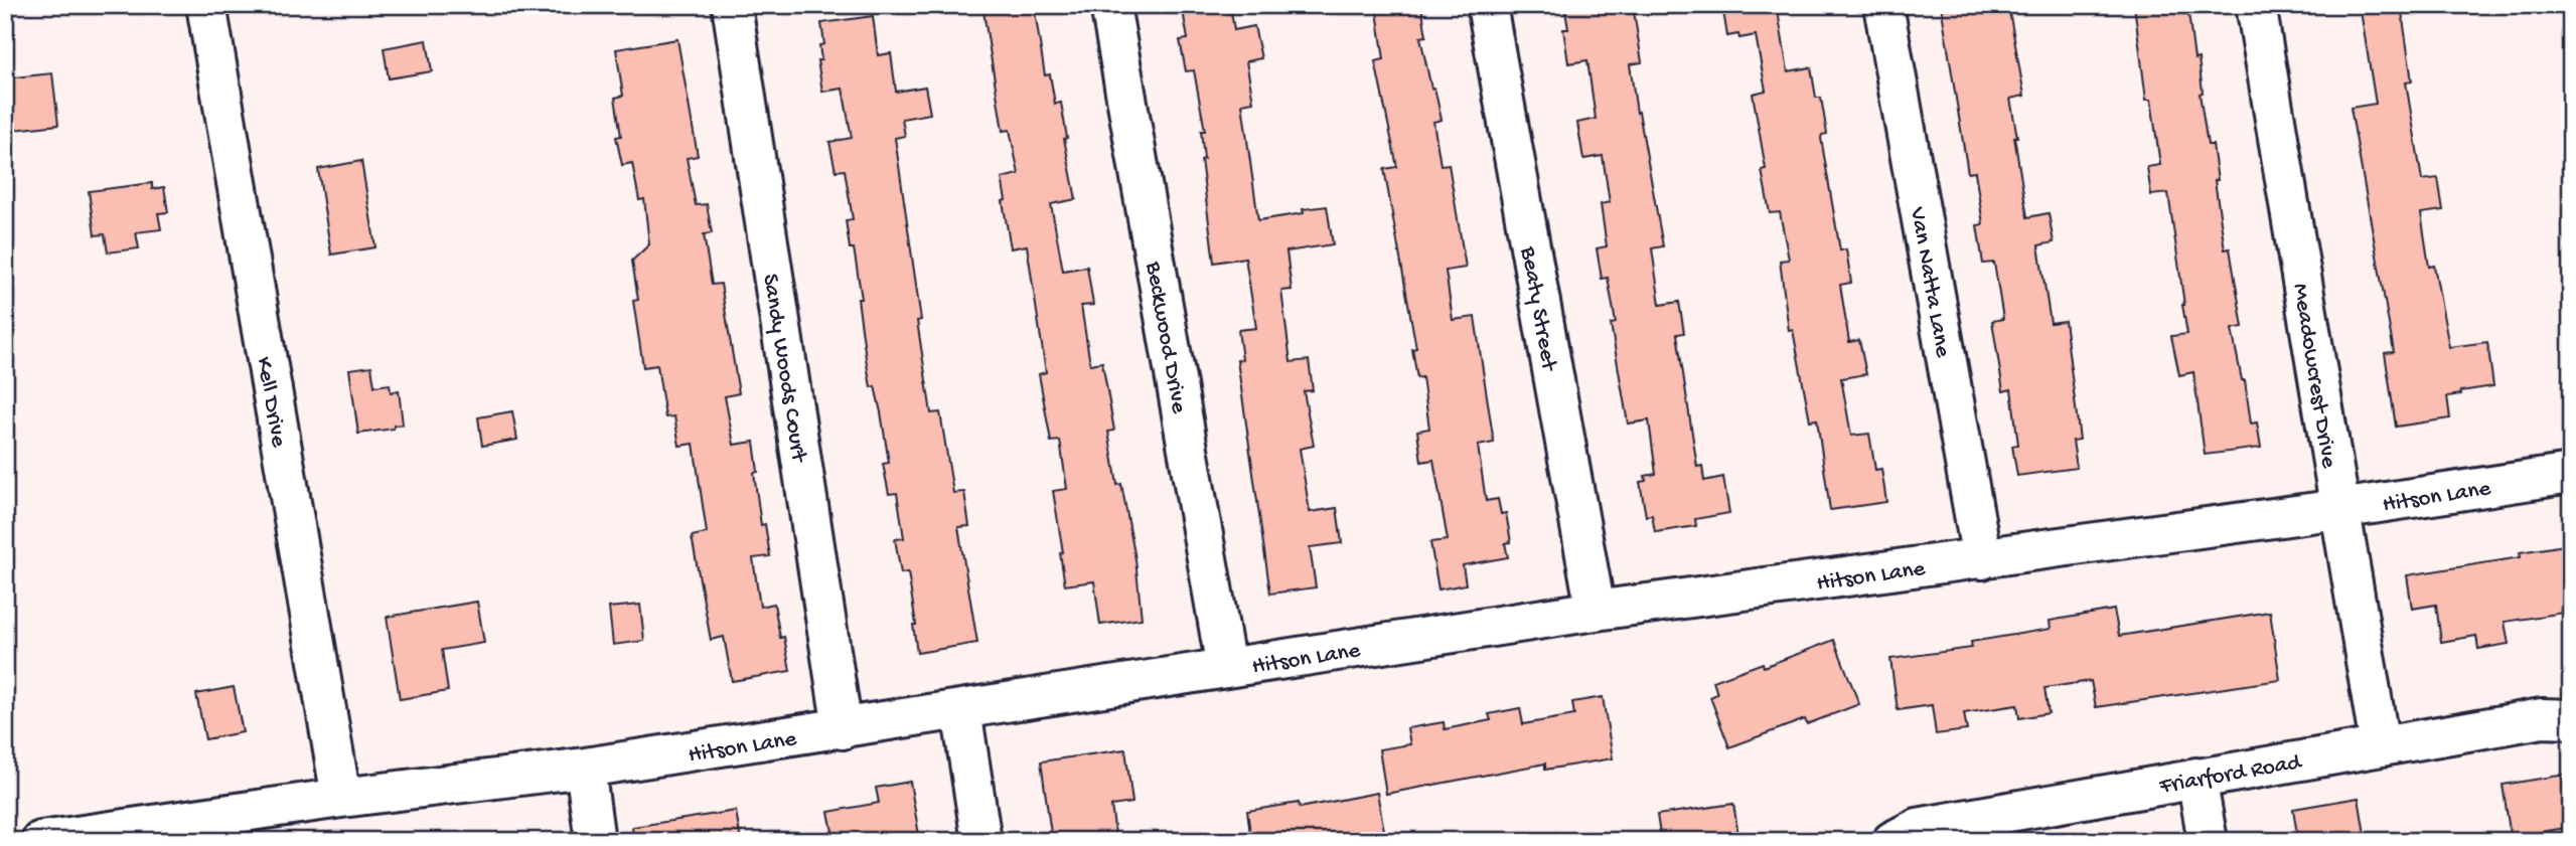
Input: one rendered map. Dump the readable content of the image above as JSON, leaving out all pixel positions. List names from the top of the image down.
{
  "streets": {
    "street": [
      "Van Natta Lane",
      "Beaty Street",
      "Beckwood Drive",
      "Sandy Woods Court",
      "Meadowcrest Drive",
      "Kell Drive",
      "Hitson Lane",
      "Friarford Road"
    ]
  },
  "crossings": [
    ["Van Natta Lane", "Hitson Lane"],
    ["Beaty Street", "Hitson Lane"],
    ["Beckwood Drive", "Hitson Lane"],
    ["Sandy Woods Court", "Hitson Lane"],
    ["Meadowcrest Drive", "Hitson Lane"],
    ["Meadowcrest Drive", "Friarford Road"],
    ["Kell Drive", "Hitson Lane"]
  ]
}
